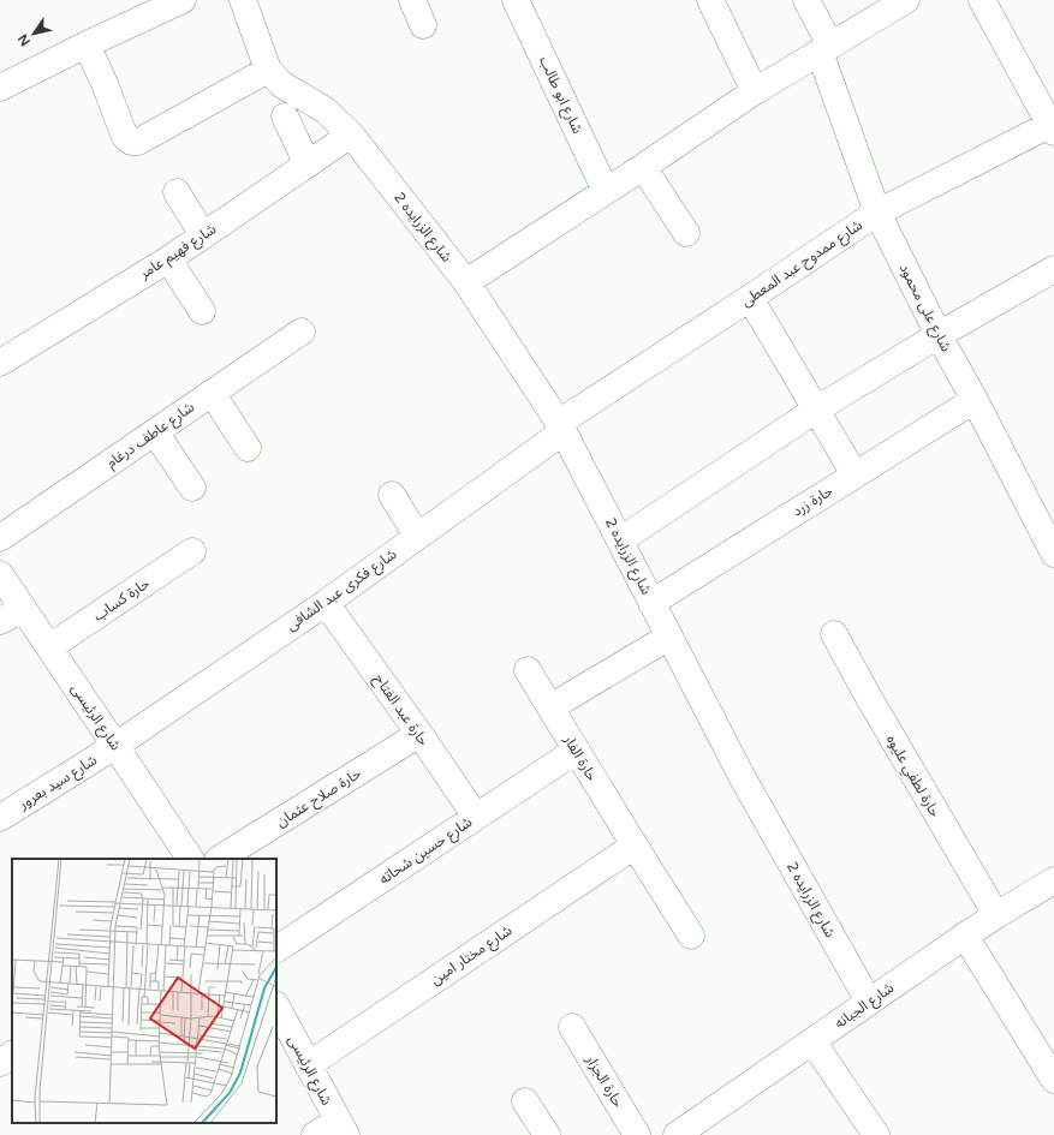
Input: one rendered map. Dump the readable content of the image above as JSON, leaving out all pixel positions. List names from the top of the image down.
{
  "streets": {
    "street": [
      "شارع ابو طالب",
      "شارع الزرايده 2",
      "شارع فهيم عامر",
      "شارع ممدوح عبد المعطى",
      "شارع على محمود",
      "شارع عاطف درغام",
      "حارة زرد",
      "شارع فكرى عبد الشافى",
      "حارة كساب",
      "حارة عبد الفتاح",
      "شارع الرئيسى",
      "حارة الفار",
      "حارة لطفي عليوه",
      "شارع سيد بعرور",
      "حارة صلاح عثمان",
      "شارع حسين شحاته",
      "شارع مختار امين",
      "شارع الجبانه",
      "حارة الجزار"
    ]
  },
  "crossings": [
    ["شارع الزرايده 2", "شارع فهيم عامر"],
    ["شارع الزرايده 2", "شارع ممدوح عبد المعطى"],
    ["شارع الزرايده 2", "حارة زرد"],
    ["شارع الزرايده 2", "شارع فكرى عبد الشافى"],
    ["شارع الزرايده 2", "شارع الجبانه"],
    ["شارع ممدوح عبد المعطى", "شارع على محمود"],
    ["شارع ممدوح عبد المعطى", "شارع فكرى عبد الشافى"],
    ["شارع على محمود", "حارة زرد"],
    ["شارع فكرى عبد الشافى", "حارة عبد الفتاح"],
    ["شارع فكرى عبد الشافى", "شارع الرئيسى"],
    ["شارع فكرى عبد الشافى", "شارع سيد بعرور"],
    ["حارة كساب", "شارع الرئيسى"],
    ["حارة عبد الفتاح", "حارة صلاح عثمان"],
    ["حارة عبد الفتاح", "شارع حسين شحاته"],
    ["شارع الرئيسى", "شارع سيد بعرور"],
    ["شارع الرئيسى", "شارع مختار امين"],
    ["حارة الفار", "شارع حسين شحاته"],
    ["حارة الفار", "شارع مختار امين"],
    ["حارة لطفي عليوه", "شارع الجبانه"]
  ],
  "north": "bottom left"
}
